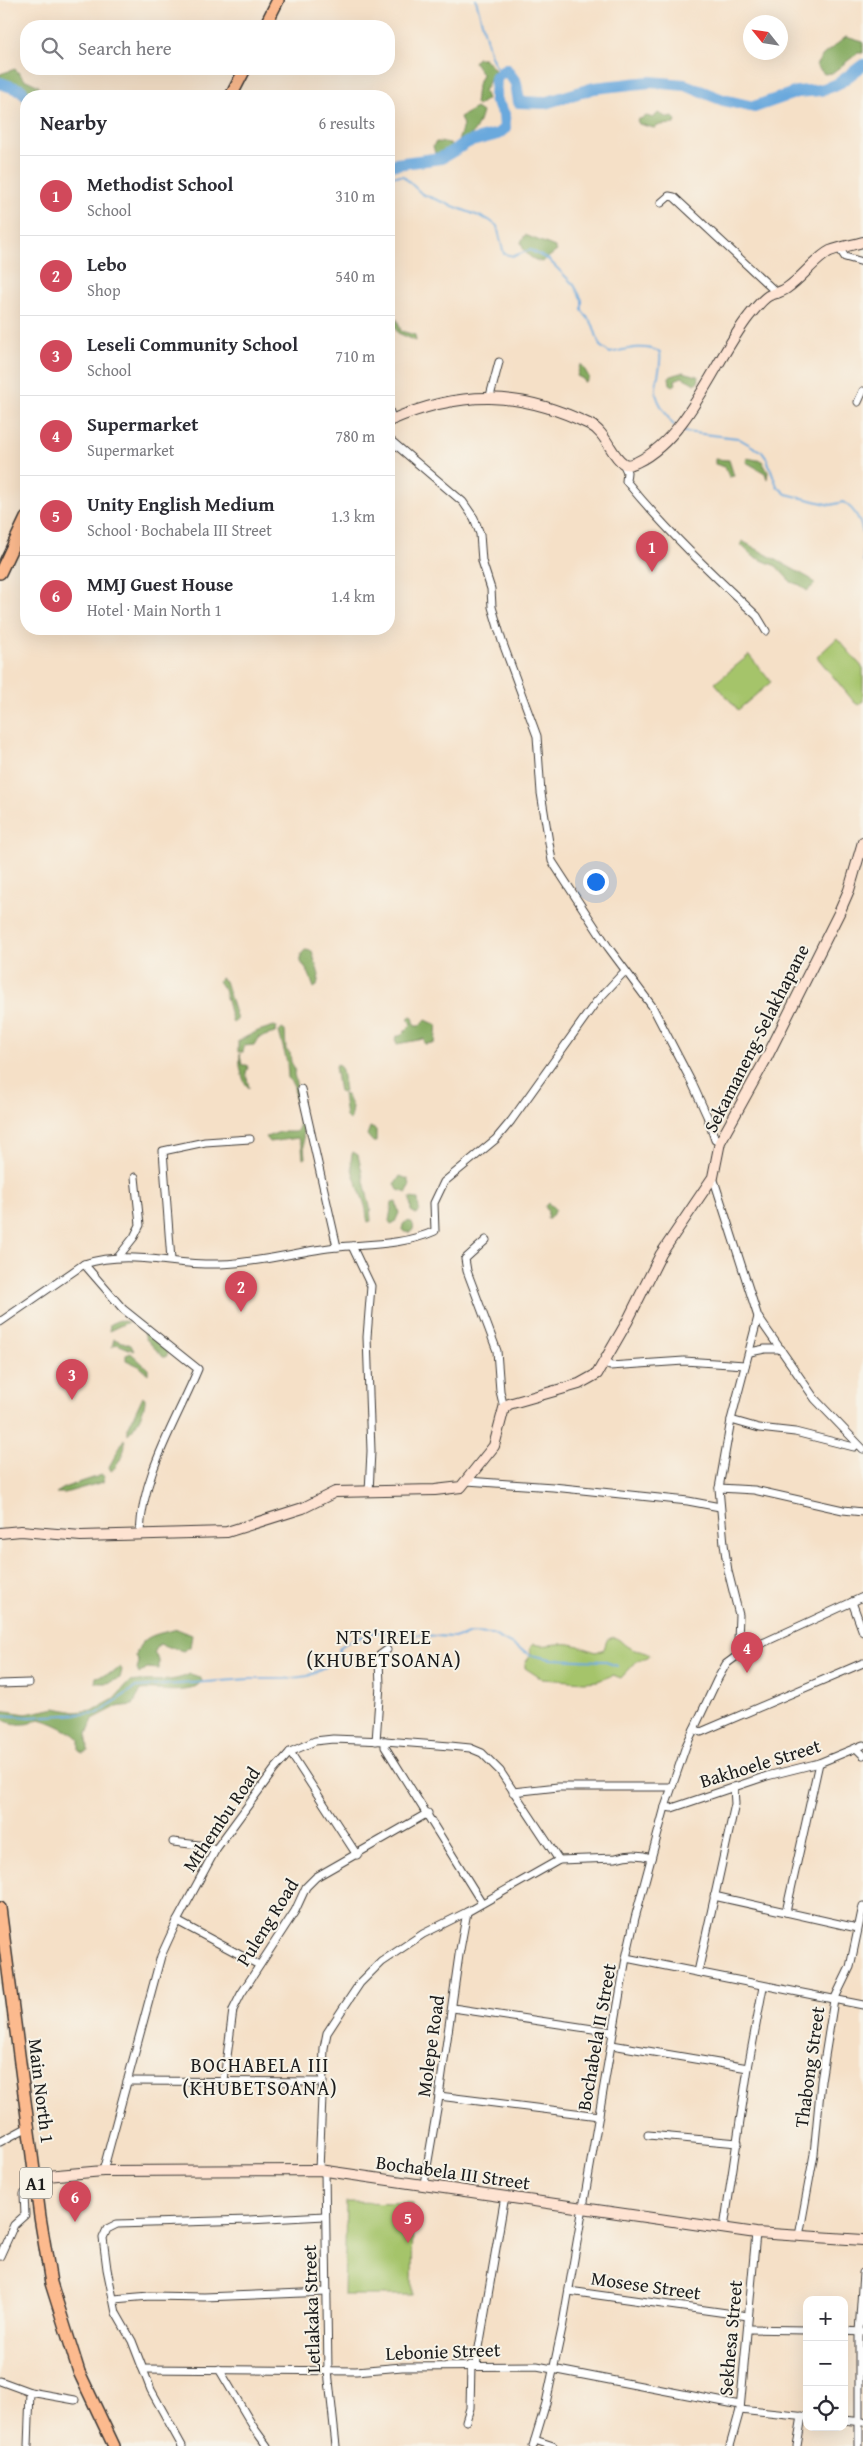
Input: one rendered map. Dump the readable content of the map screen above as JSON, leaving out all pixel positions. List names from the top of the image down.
{
  "streets": {
    "main road": ["Main North 1", "A1"],
    "street": [
      "Sekamaneng-Selakhapane",
      "Bakhoele Street",
      "Mthembu Road",
      "Puleng Road",
      "Bochabela II Street",
      "Molepe Road",
      "Thabong Street",
      "Bochabela III Street",
      "Mosese Street",
      "Letlakaka Street",
      "Sekhesa Street",
      "Lebonie Street"
    ]
  },
  "crossings": [
    ["Bakhoele Street", "Bochabela II Street"],
    ["Mthembu Road", "Bochabela III Street"],
    ["Mthembu Road", "Letlakaka Street"],
    ["Bochabela II Street", "Bochabela III Street"],
    ["Bochabela II Street", "Mosese Street"],
    ["Bochabela II Street", "Lebonie Street"],
    ["Molepe Road", "Bochabela III Street"],
    ["Molepe Road", "Letlakaka Street"],
    ["Thabong Street", "Bochabela III Street"],
    ["Main North 1", "Bochabela III Street"],
    ["Bochabela III Street", "Letlakaka Street"],
    ["Bochabela III Street", "Sekhesa Street"],
    ["Mosese Street", "Sekhesa Street"],
    ["Letlakaka Street", "Lebonie Street"],
    ["Sekhesa Street", "Lebonie Street"]
  ],
  "districts": ["NTS'IRELE (KHUBETSOANA)", "BOCHABELA III (KHUBETSOANA)"],
  "north": "top left",
  "page": {
    "search": "Search here",
    "heading": ["Nearby", "6 results"],
    "list": [
      {
        "mark": "1",
        "name": "Methodist School",
        "note": "School",
        "value": "310 m"
      },
      {
        "mark": "2",
        "name": "Lebo",
        "note": "Shop",
        "value": "540 m"
      },
      {
        "mark": "3",
        "name": "Leseli Community School",
        "note": "School",
        "value": "710 m"
      },
      {
        "mark": "4",
        "name": "Supermarket",
        "note": "Supermarket",
        "value": "780 m"
      },
      {
        "mark": "5",
        "name": "Unity English Medium",
        "note": "School · Bochabela III Street",
        "value": "1.3 km"
      },
      {
        "mark": "6",
        "name": "MMJ Guest House",
        "note": "Hotel · Main North 1",
        "value": "1.4 km"
      }
    ],
    "pins": [
      "1",
      "2",
      "3",
      "4",
      "6",
      "5"
    ],
    "map_buttons": ["+", "−"]
  }
}
